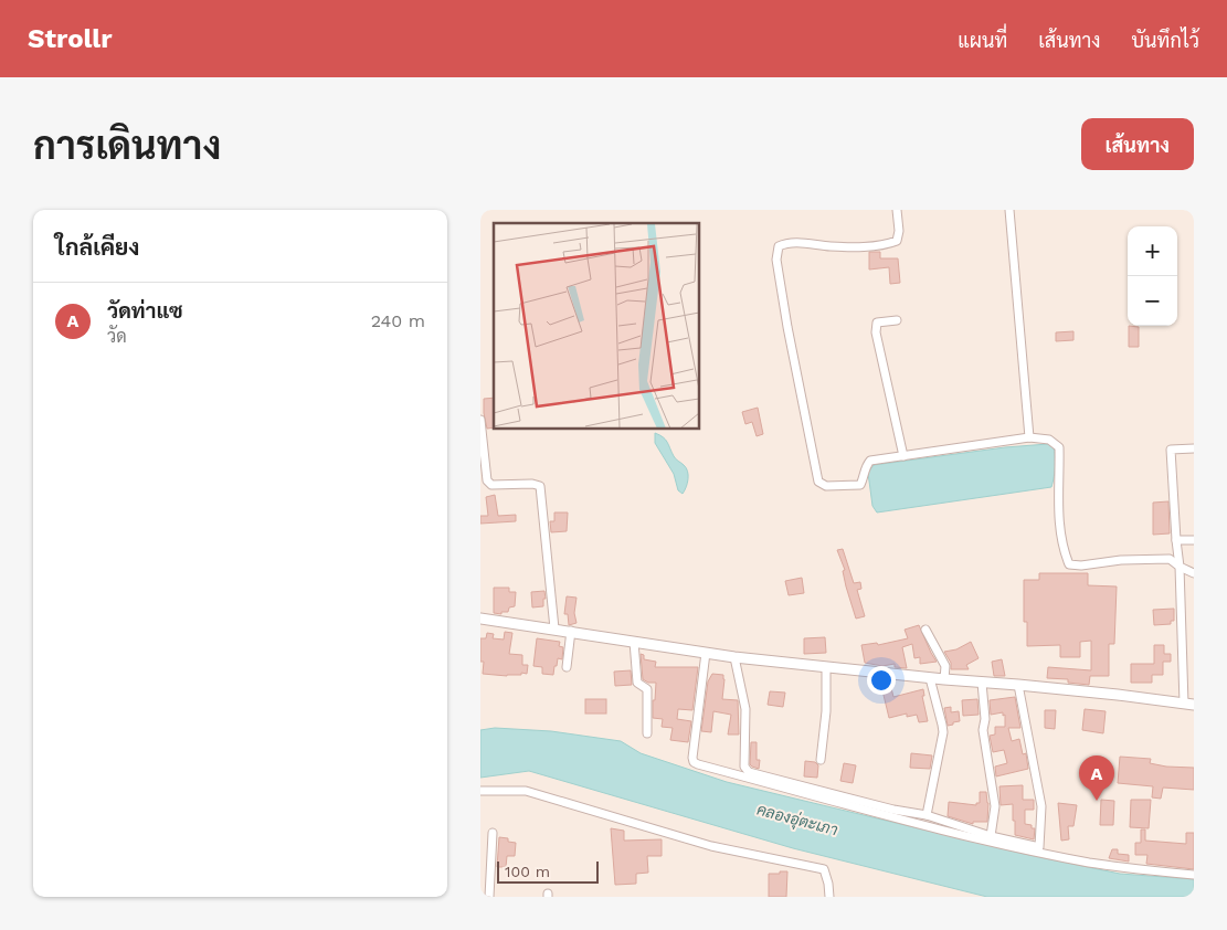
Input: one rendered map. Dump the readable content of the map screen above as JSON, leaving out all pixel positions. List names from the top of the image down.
{
  "water": ["คลองอุ่ตะเภา"],
  "scale_bar": "100 m",
  "page": {
    "header": "Strollr",
    "nav": ["แผนที่", "เส้นทาง", "บันทึกไว้"],
    "title": "การเดินทาง",
    "buttons": "เส้นทาง",
    "heading": "ใกล้เคียง",
    "map_buttons": ["+", "−"],
    "list": [
      {
        "mark": "A",
        "name": "วัดท่าแซ",
        "note": "วัด",
        "value": "240 m"
      }
    ],
    "pins": "A",
    "scale": "100 m"
  }
}
